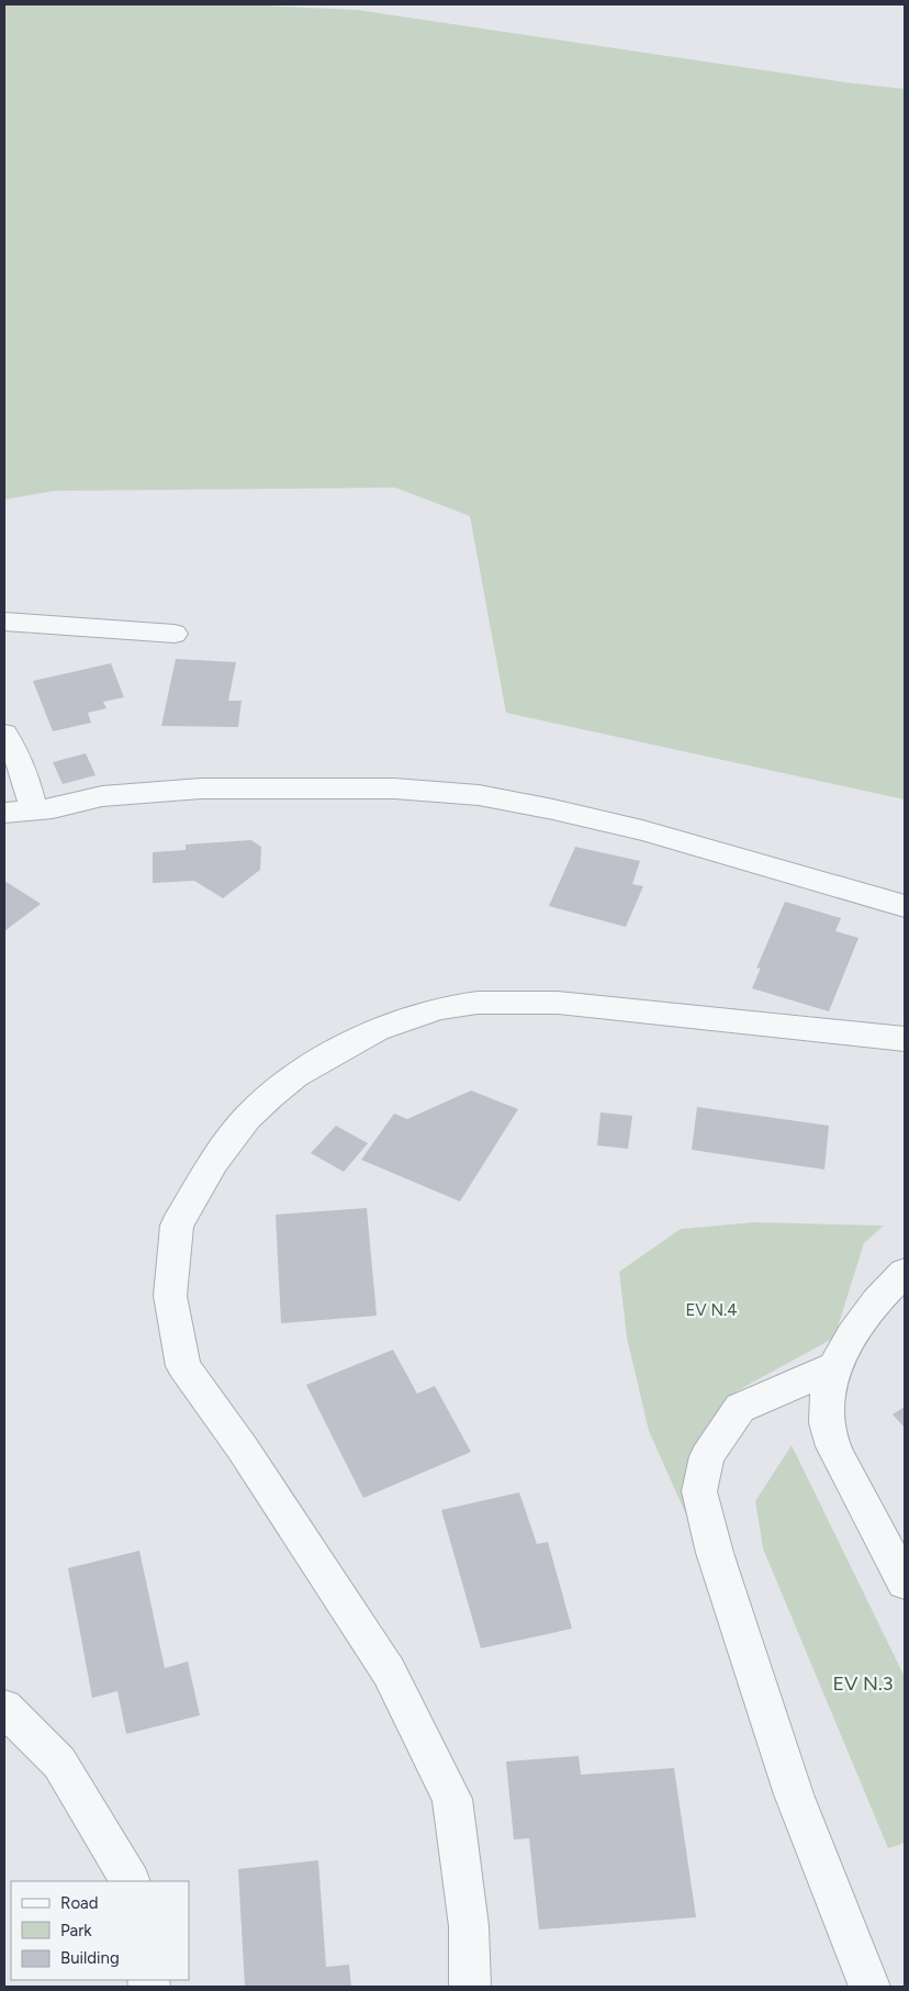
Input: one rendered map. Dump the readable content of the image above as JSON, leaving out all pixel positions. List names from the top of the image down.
{
  "parks": ["EV N.4", "EV N.3"],
  "legend": ["Road", "Park", "Building"]
}
